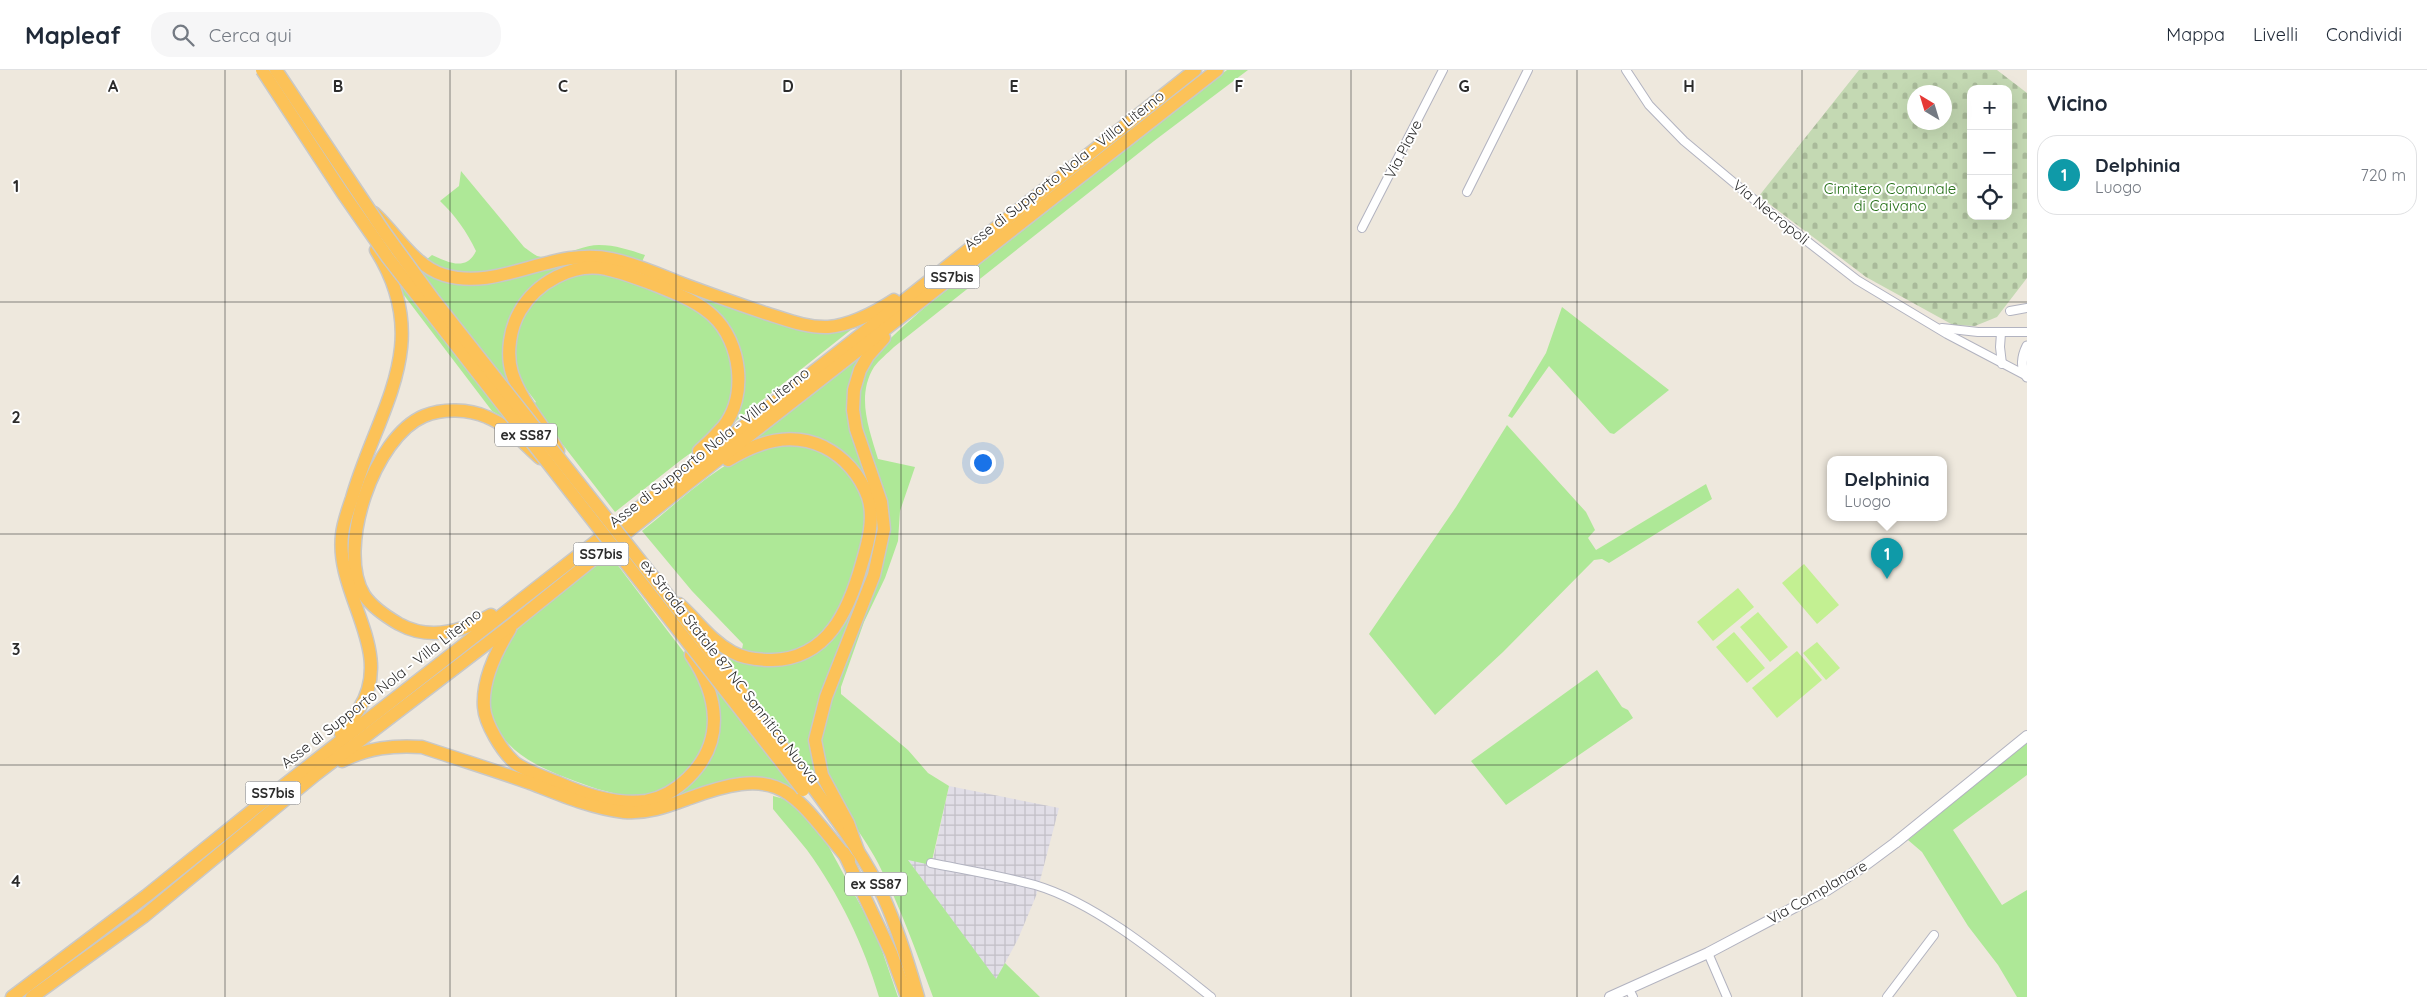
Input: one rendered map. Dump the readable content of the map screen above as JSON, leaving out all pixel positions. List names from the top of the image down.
{
  "streets": {
    "highway": [
      "Asse di Supporto Nola - Villa Literno",
      "SS7bis",
      "ex SS87",
      "ex Strada Statale 87 NC Sannitica Nuova"
    ],
    "main road": ["Via Complanare"],
    "street": ["Via Piave", "Via Necropoli"]
  },
  "parks": ["Cimitero Comunale di Caivano"],
  "north": "top left",
  "page": {
    "header": "Mapleaf",
    "search": "Cerca qui",
    "nav": ["Mappa", "Livelli", "Condividi"],
    "heading": "Vicino",
    "map_buttons": ["+", "−"],
    "list": [
      {
        "mark": "1",
        "name": "Delphinia",
        "note": "Luogo",
        "value": "720 m"
      }
    ],
    "popup": ["Delphinia", "Luogo"],
    "pins": "1"
  },
  "grid": {
    "columns": [
      "A",
      "B",
      "C",
      "D",
      "E",
      "F",
      "G",
      "H"
    ],
    "rows": [
      "1",
      "2",
      "3",
      "4"
    ]
  }
}
